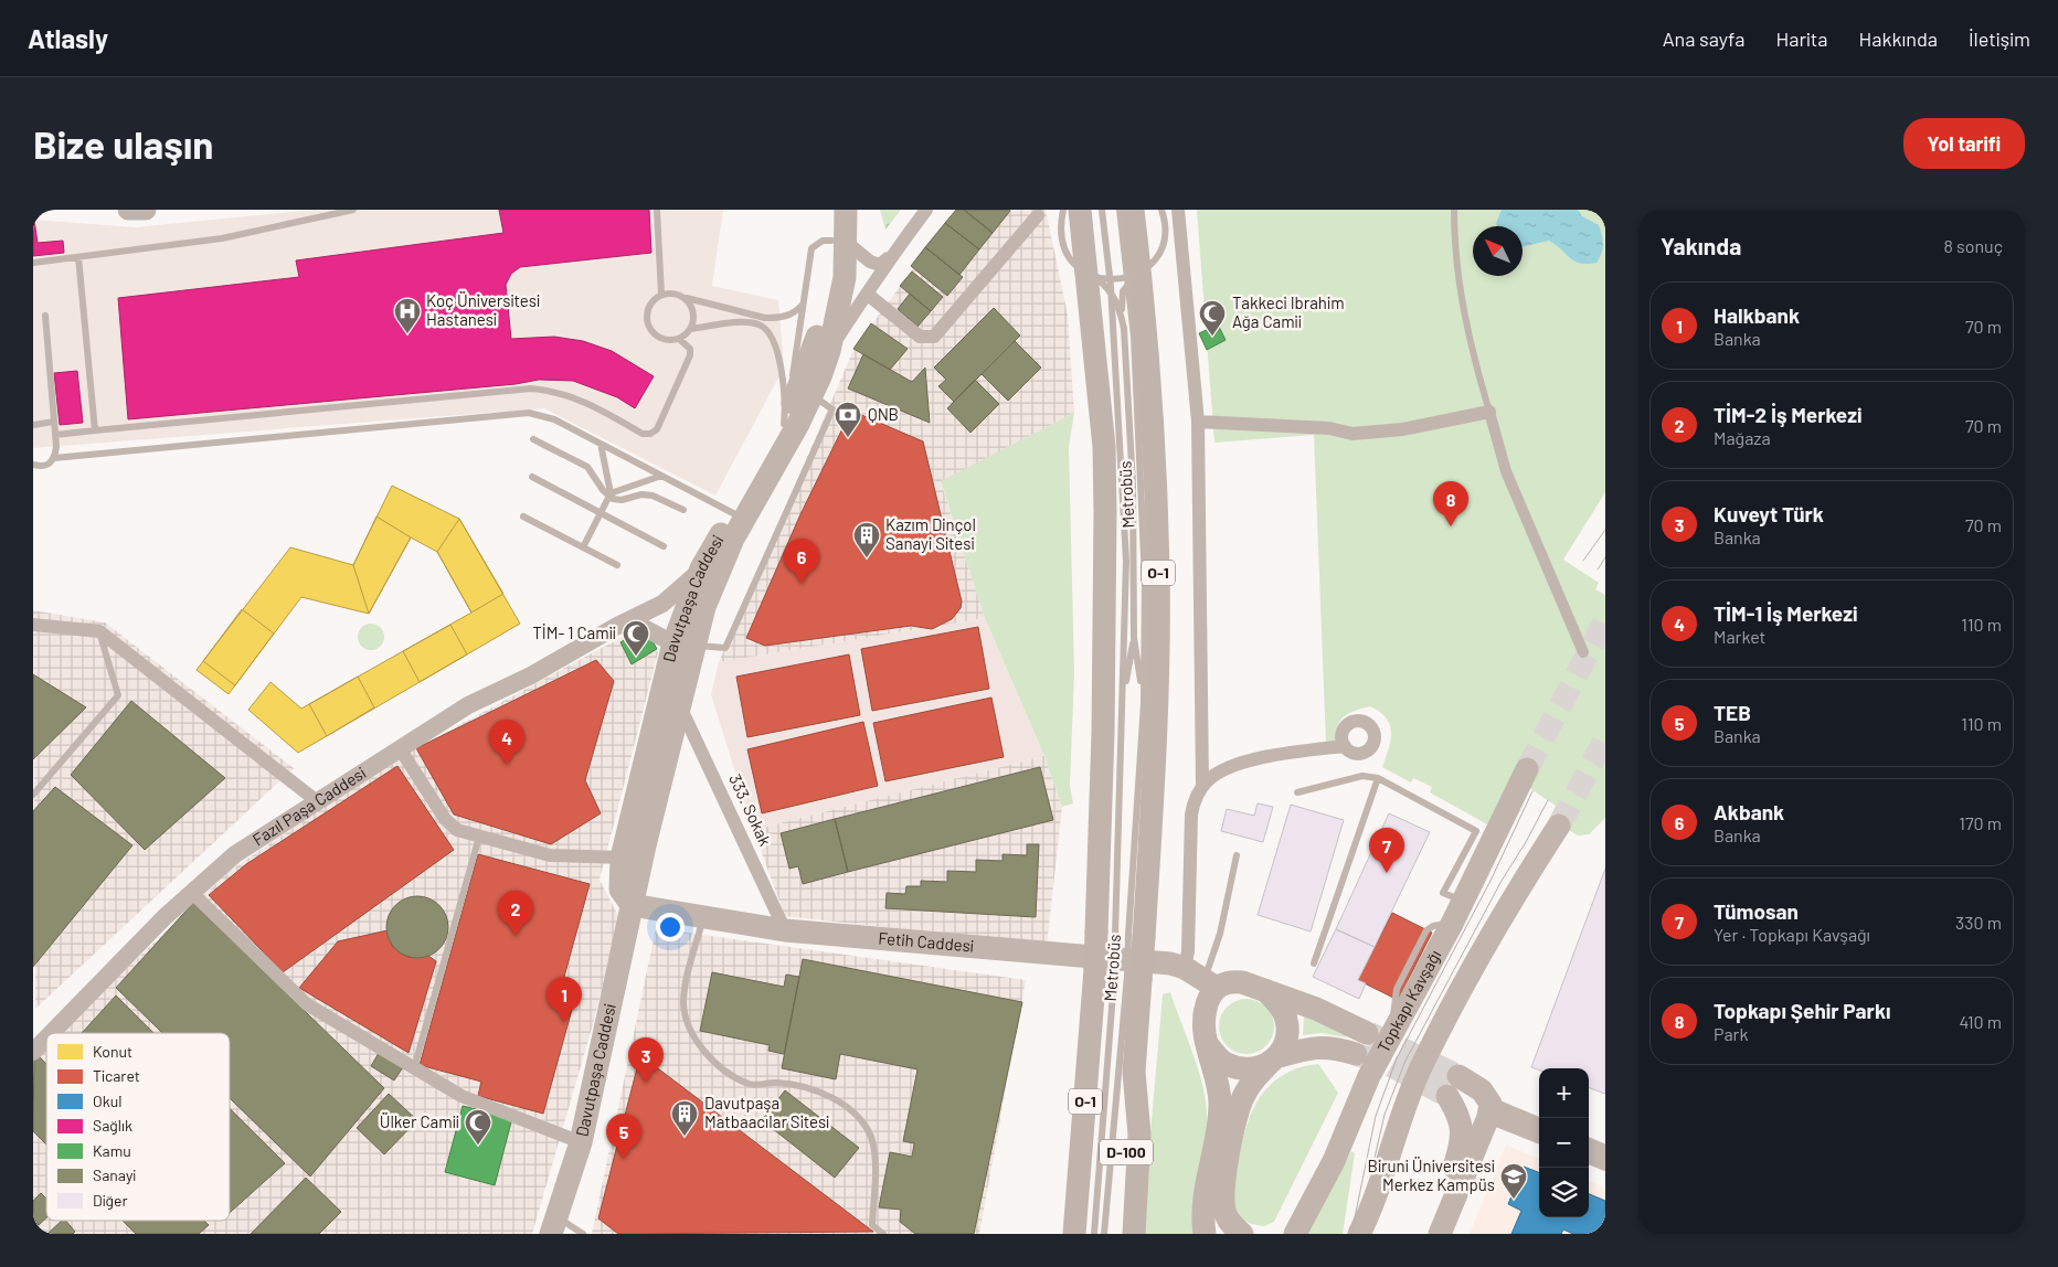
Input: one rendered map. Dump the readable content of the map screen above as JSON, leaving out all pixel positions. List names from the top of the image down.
{
  "streets": {
    "highway": ["O-1", "D-100"],
    "main road": ["Davutpaşa Caddesi", "Fetih Caddesi", "Topkapı Kavşağı"],
    "street": ["Fazıl Paşa Caddesi", "333. Sokak"],
    "lane": ["Metrobüs"]
  },
  "crossings": [
    ["Metrobüs", "O-1"],
    ["O-1", "D-100"],
    ["Davutpaşa Caddesi", "Fazıl Paşa Caddesi"],
    ["Davutpaşa Caddesi", "333. Sokak"],
    ["Davutpaşa Caddesi", "Fetih Caddesi"],
    ["333. Sokak", "Fetih Caddesi"]
  ],
  "places": {
    "hospital": ["Koç Üniversitesi Hastanesi"],
    "mosque": ["Takkeci Ibrahim Ağa Camii", "TİM- 1 Camii", "Ülker Camii"],
    "bank": ["QNB"],
    "building": ["Kazım Dinçol Sanayi Sitesi", "Davutpaşa Matbaacılar Sitesi"],
    "school or university": ["Biruni Üniversitesi Merkez Kampüs"]
  },
  "legend": [
    "Konut",
    "Ticaret",
    "Okul",
    "Sağlık",
    "Kamu",
    "Sanayi",
    "Diğer"
  ],
  "north": "top left",
  "page": {
    "header": "Atlasly",
    "nav": [
      "Ana sayfa",
      "Harita",
      "Hakkında",
      "İletişim"
    ],
    "buttons": "Yol tarifi",
    "title": "Bize ulaşın",
    "heading": ["Yakında", "8 sonuç"],
    "list": [
      {
        "mark": "1",
        "name": "Halkbank",
        "note": "Banka",
        "value": "70 m"
      },
      {
        "mark": "2",
        "name": "TİM-2 İş Merkezi",
        "note": "Mağaza",
        "value": "70 m"
      },
      {
        "mark": "3",
        "name": "Kuveyt Türk",
        "note": "Banka",
        "value": "70 m"
      },
      {
        "mark": "4",
        "name": "TİM-1 İş Merkezi",
        "note": "Market",
        "value": "110 m"
      },
      {
        "mark": "5",
        "name": "TEB",
        "note": "Banka",
        "value": "110 m"
      },
      {
        "mark": "6",
        "name": "Akbank",
        "note": "Banka",
        "value": "170 m"
      },
      {
        "mark": "7",
        "name": "Tümosan",
        "note": "Yer · Topkapı Kavşağı",
        "value": "330 m"
      },
      {
        "mark": "8",
        "name": "Topkapı Şehir Parkı",
        "note": "Park",
        "value": "410 m"
      }
    ],
    "pins": [
      "8",
      "6",
      "4",
      "7",
      "2",
      "1",
      "3",
      "5"
    ],
    "map_buttons": ["+", "−"]
  }
}
